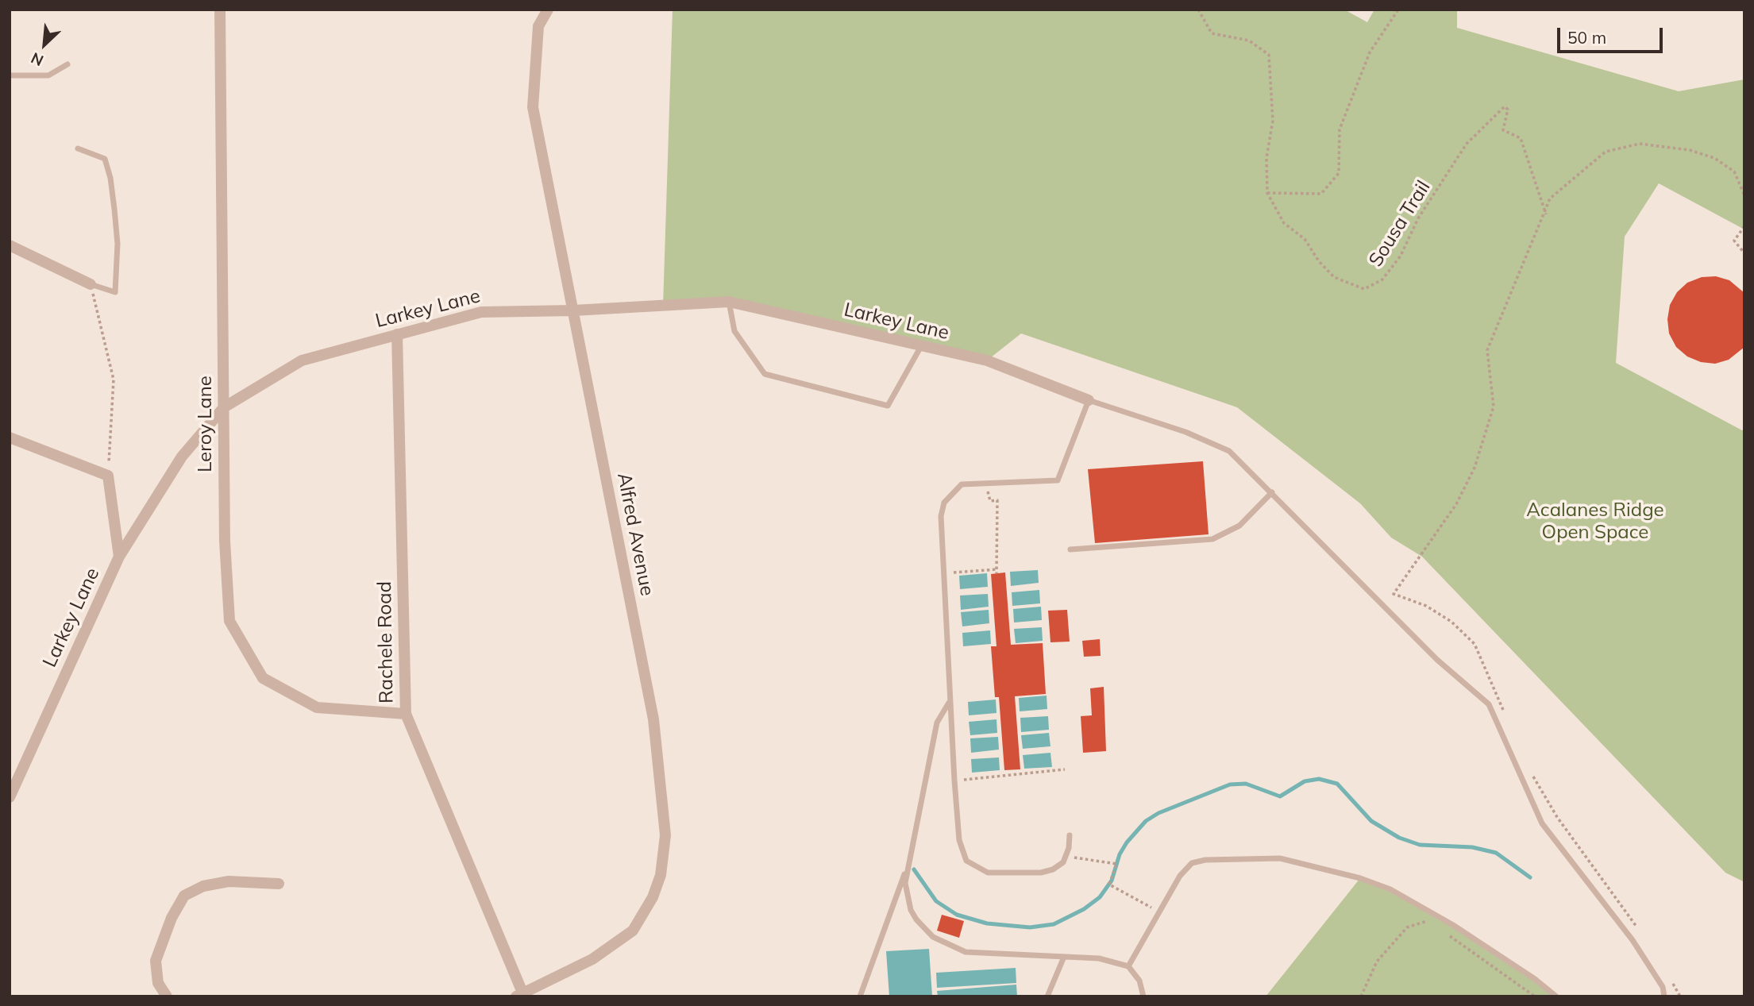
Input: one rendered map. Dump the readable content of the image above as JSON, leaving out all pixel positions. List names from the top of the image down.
{
  "streets": {
    "street": [
      "Larkey Lane",
      "Leroy Lane",
      "Alfred Avenue",
      "Rachele Road"
    ],
    "path": ["Sousa Trail"]
  },
  "crossings": [
    ["Larkey Lane", "Leroy Lane"],
    ["Larkey Lane", "Alfred Avenue"],
    ["Larkey Lane", "Rachele Road"],
    ["Leroy Lane", "Rachele Road"],
    ["Alfred Avenue", "Rachele Road"]
  ],
  "parks": ["Acalanes Ridge Open Space"],
  "scale_bar": "50 m",
  "north": "bottom left"
}
